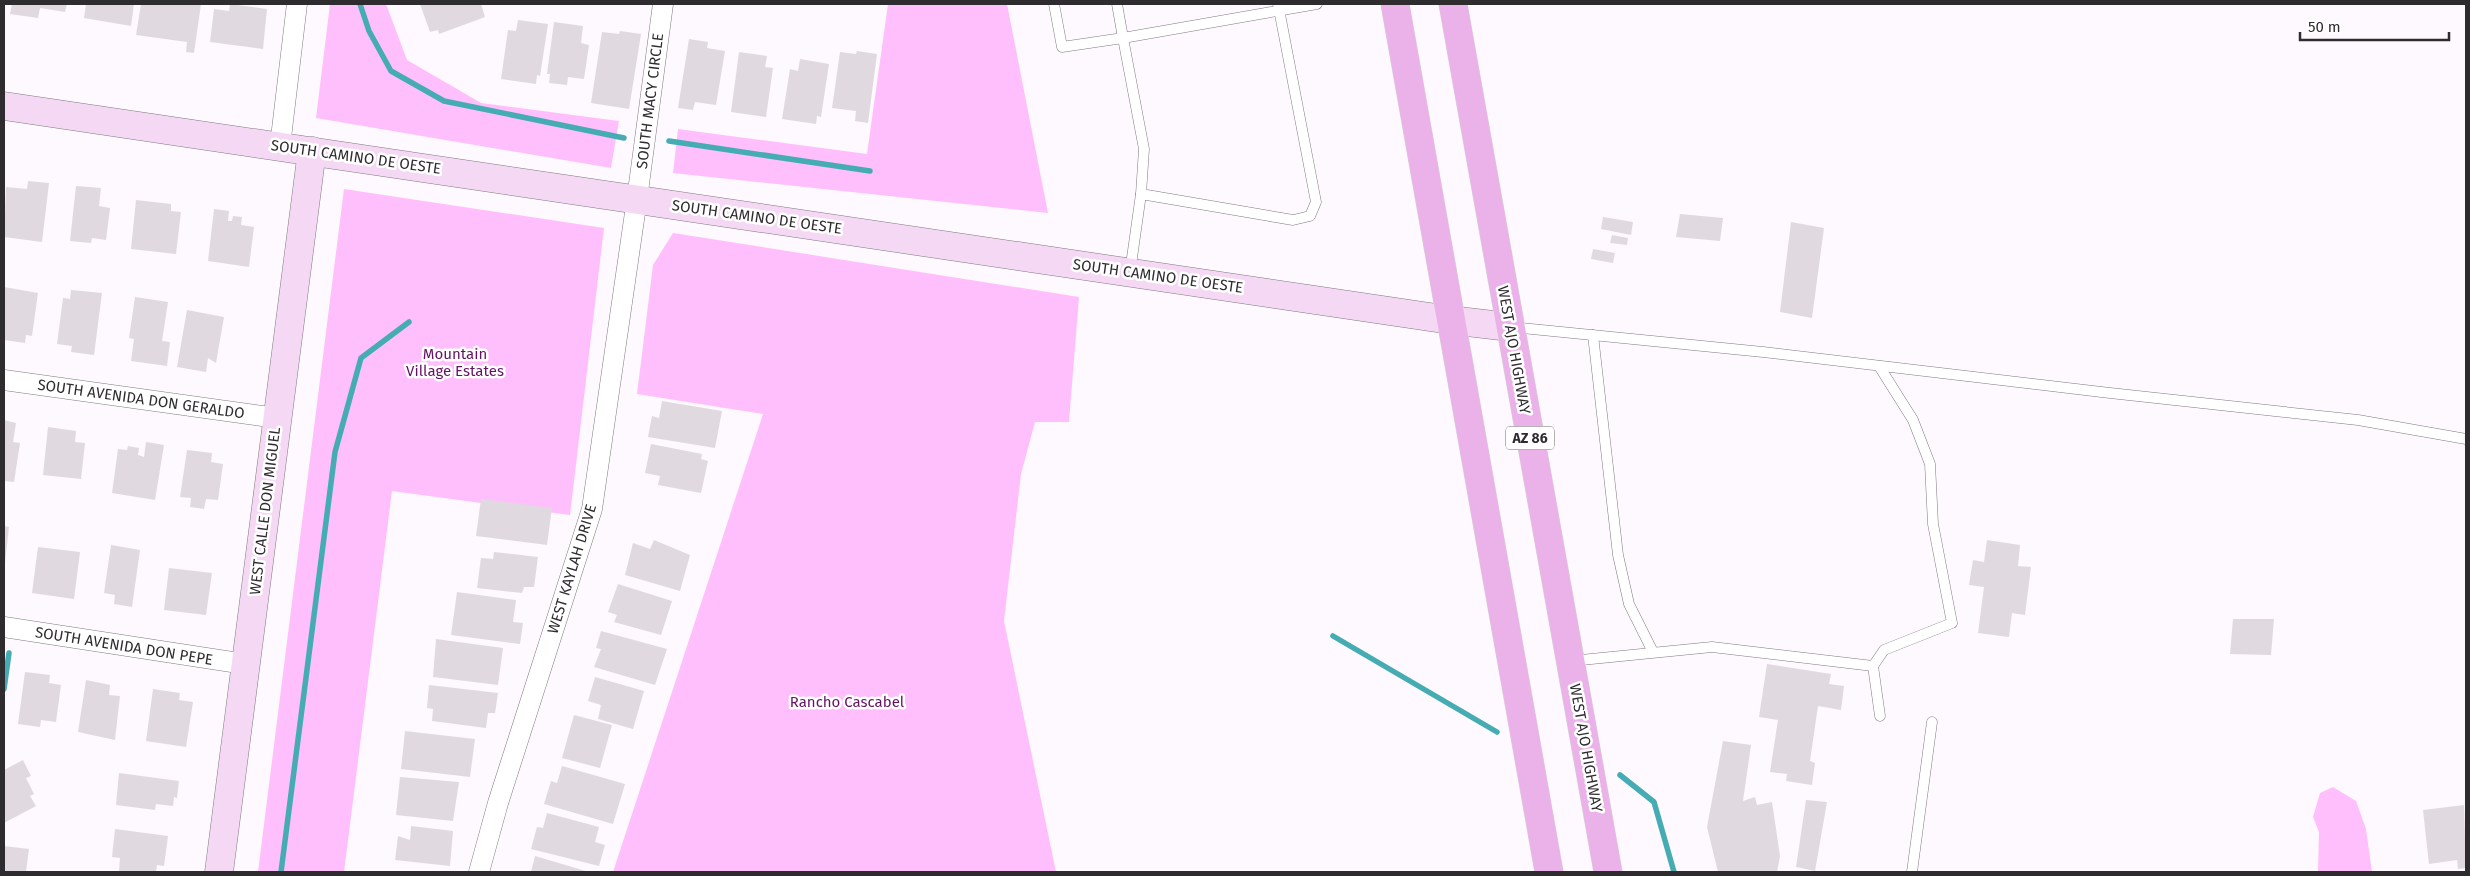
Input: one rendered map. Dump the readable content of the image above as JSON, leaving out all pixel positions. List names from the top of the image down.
{
  "streets": {
    "main road": ["WEST AJO HIGHWAY", "AZ 86"],
    "street": [
      "SOUTH MACY CIRCLE",
      "SOUTH CAMINO DE OESTE",
      "SOUTH AVENIDA DON GERALDO",
      "WEST CALLE DON MIGUEL",
      "WEST KAYLAH DRIVE",
      "SOUTH AVENIDA DON PEPE"
    ]
  },
  "crossings": [
    ["SOUTH MACY CIRCLE", "SOUTH CAMINO DE OESTE"],
    ["SOUTH MACY CIRCLE", "WEST KAYLAH DRIVE"],
    ["SOUTH CAMINO DE OESTE", "WEST AJO HIGHWAY"],
    ["SOUTH CAMINO DE OESTE", "WEST CALLE DON MIGUEL"],
    ["SOUTH CAMINO DE OESTE", "WEST KAYLAH DRIVE"],
    ["SOUTH AVENIDA DON GERALDO", "WEST CALLE DON MIGUEL"],
    ["WEST CALLE DON MIGUEL", "SOUTH AVENIDA DON PEPE"]
  ],
  "parks": ["Mountain Village Estates", "Rancho Cascabel"],
  "scale_bar": "50 m"
}
